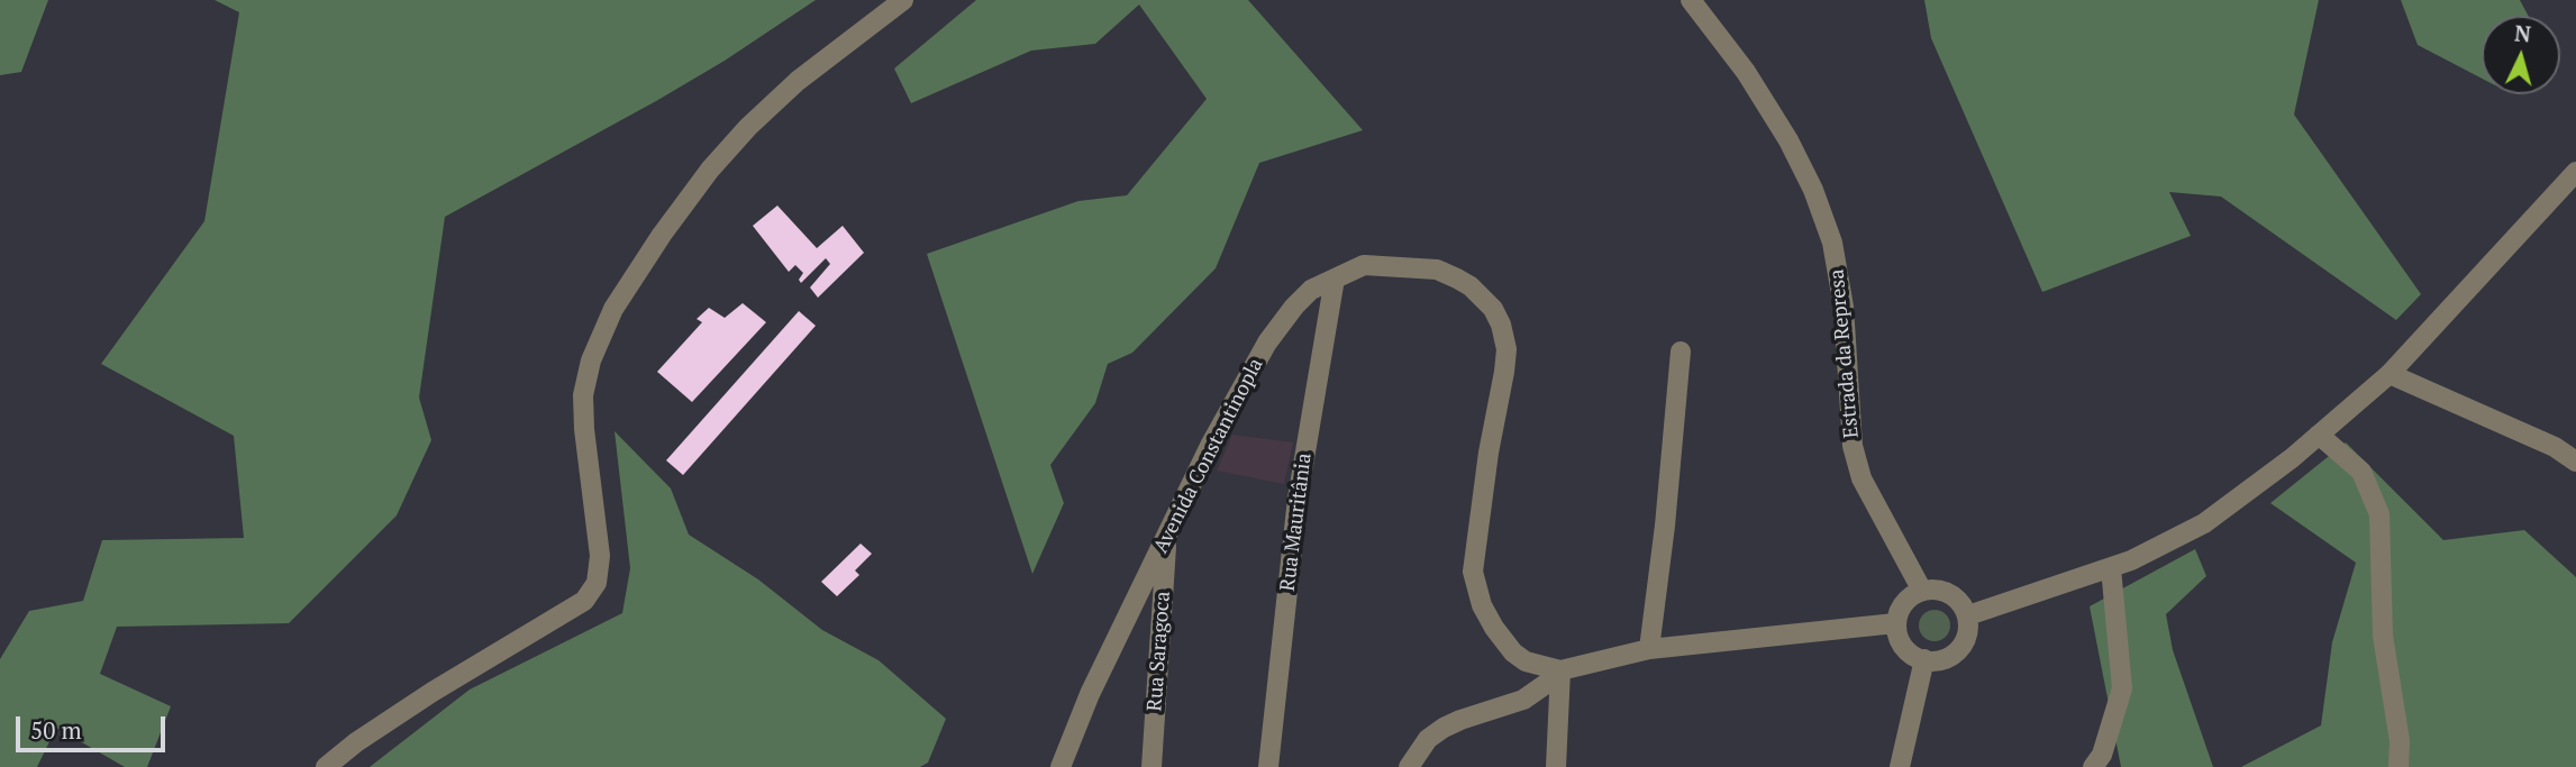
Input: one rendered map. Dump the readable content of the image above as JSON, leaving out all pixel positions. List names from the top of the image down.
{
  "streets": {
    "street": [
      "Estrada da Represa",
      "Avenida Constantinopla",
      "Rua Mauritânia",
      "Rua Saragoca"
    ]
  },
  "crossings": [
    ["Avenida Constantinopla", "Rua Mauritânia"],
    ["Avenida Constantinopla", "Rua Saragoca"]
  ],
  "scale_bar": "50 m",
  "north": "top"
}
